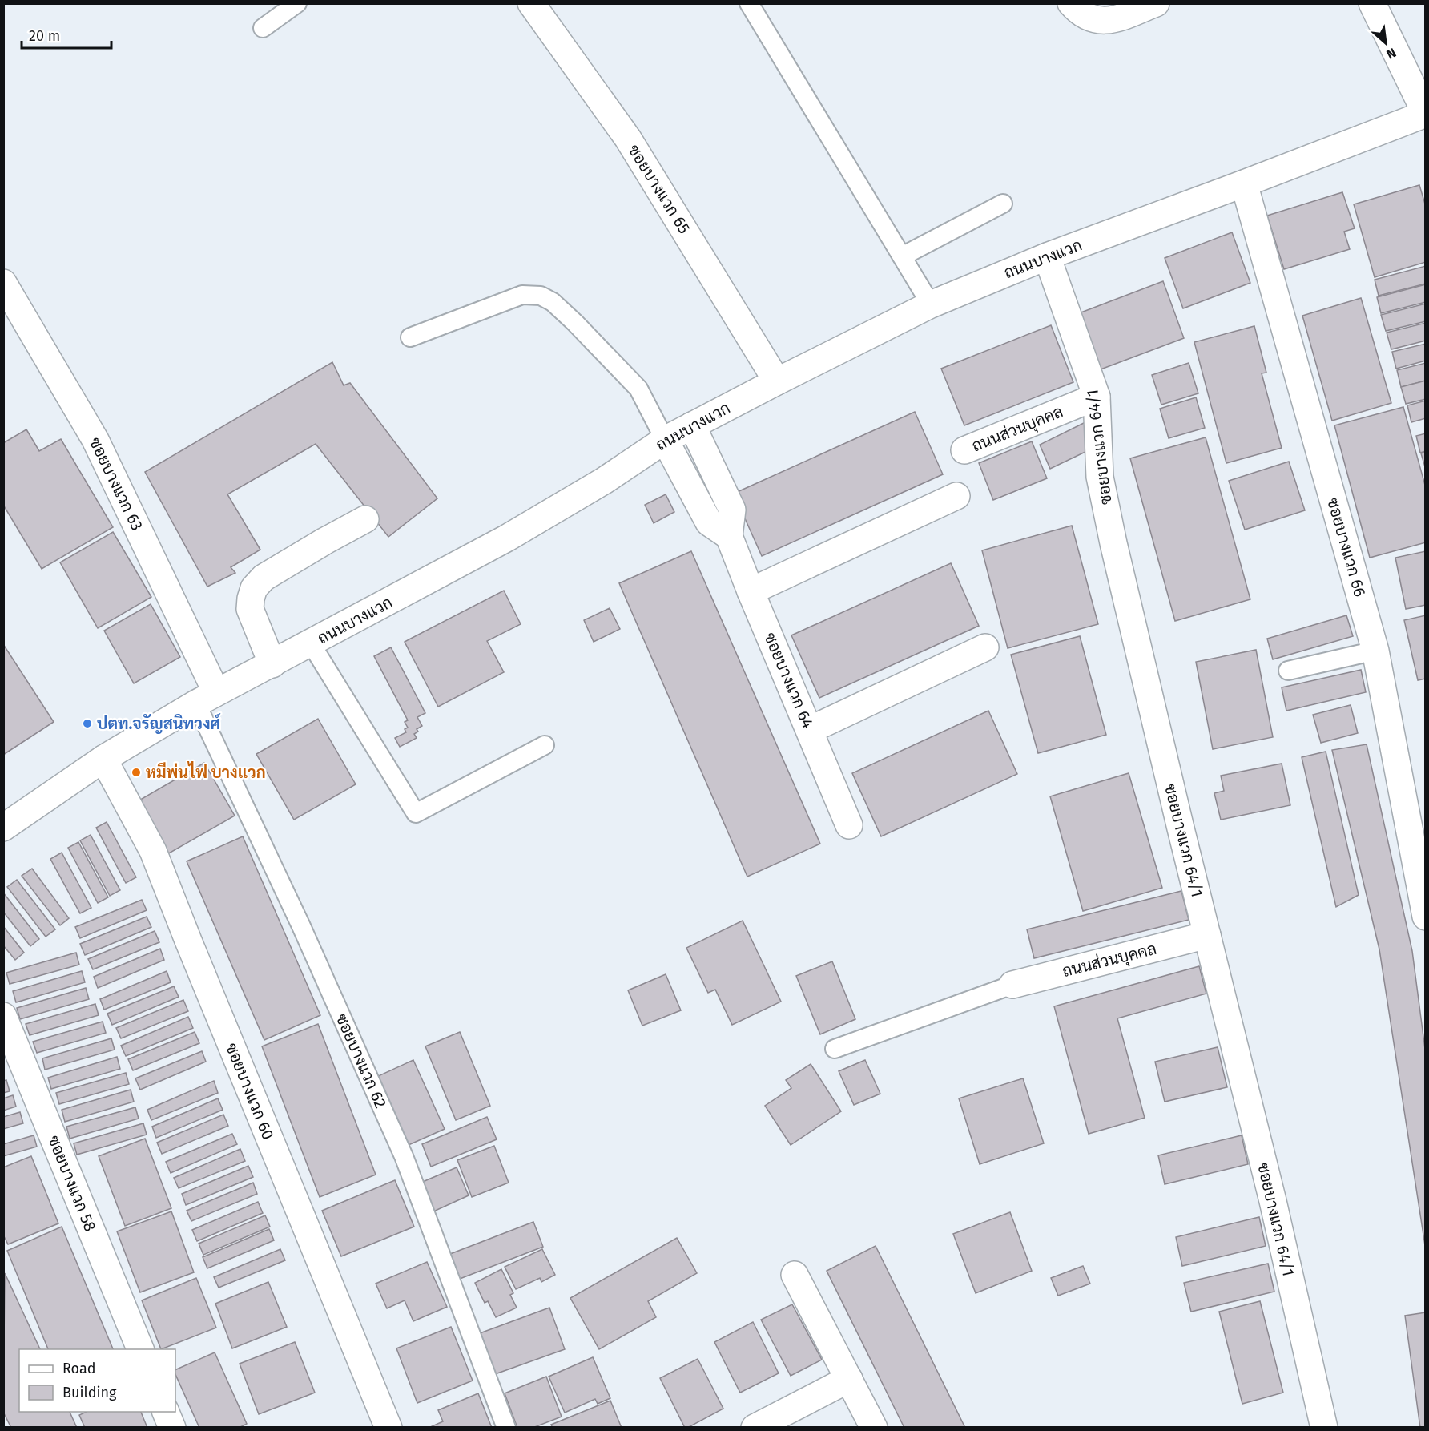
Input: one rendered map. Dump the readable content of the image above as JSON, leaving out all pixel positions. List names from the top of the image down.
{
  "streets": {
    "street": [
      "ซอยบางแวก 65",
      "ถนนบางแวก",
      "ถนนส่วนบุคคล",
      "ซอยบางแวก 64/1",
      "ซอยบางแวก 63",
      "ซอยบางแวก 66",
      "ซอยบางแวก 64",
      "ซอยบางแวก 60",
      "ซอยบางแวก 58"
    ],
    "lane": ["ซอยบางแวก 62"]
  },
  "crossings": [
    ["ซอยบางแวก 65", "ถนนบางแวก"],
    ["ถนนบางแวก", "ซอยบางแวก 64/1"],
    ["ถนนบางแวก", "ซอยบางแวก 63"],
    ["ถนนบางแวก", "ซอยบางแวก 66"],
    ["ถนนบางแวก", "ซอยบางแวก 64"],
    ["ถนนบางแวก", "ซอยบางแวก 62"],
    ["ถนนบางแวก", "ซอยบางแวก 60"],
    ["ถนนส่วนบุคคล", "ซอยบางแวก 64/1"],
    ["ซอยบางแวก 63", "ซอยบางแวก 62"]
  ],
  "places": ["ปตท.จรัญสนิทวงศ์", "หมีพ่นไฟ บางแวก"],
  "legend": ["Road", "Building"],
  "scale_bar": "20 m",
  "north": "bottom right"
}
